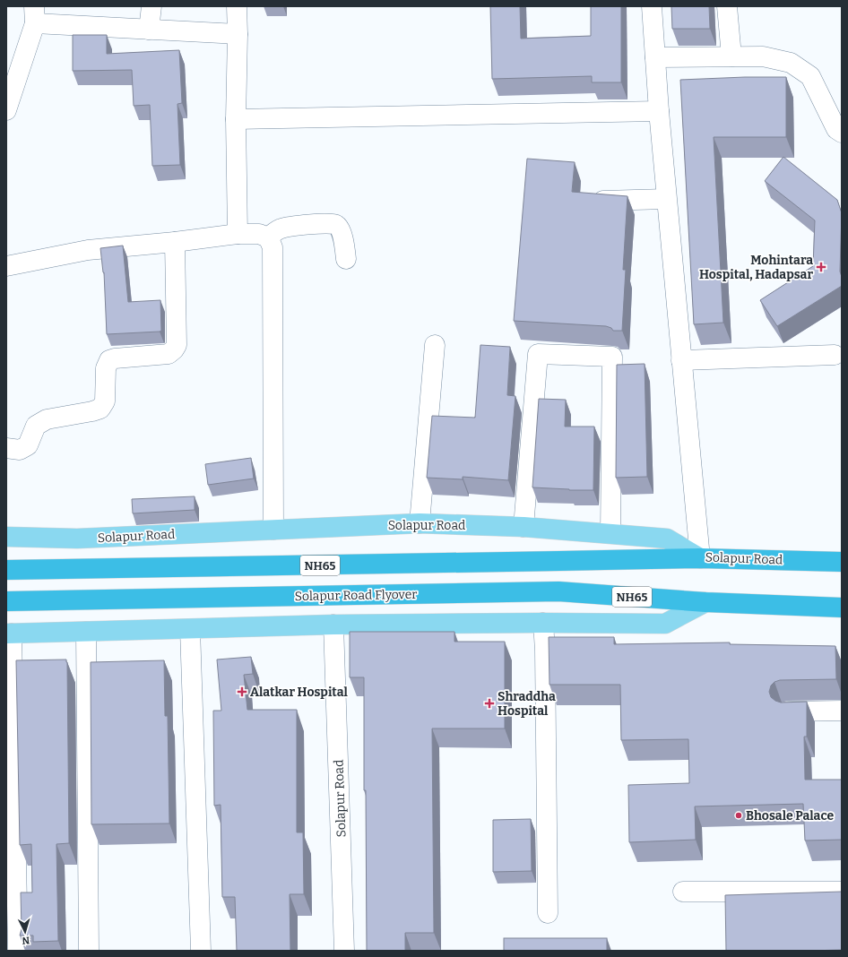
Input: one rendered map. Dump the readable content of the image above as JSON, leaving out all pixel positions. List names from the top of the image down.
{
  "streets": {
    "highway": ["Solapur Road", "NH65", "Solapur Road Flyover"]
  },
  "crossings": [
    ["Solapur Road", "NH65"],
    ["NH65", "Solapur Road Flyover"]
  ],
  "places": {
    "health": ["Mohintara Hospital, Hadapsar", "Alatkar Hospital", "Shraddha Hospital"],
    "other": ["Bhosale Palace"]
  },
  "north": "bottom"
}
